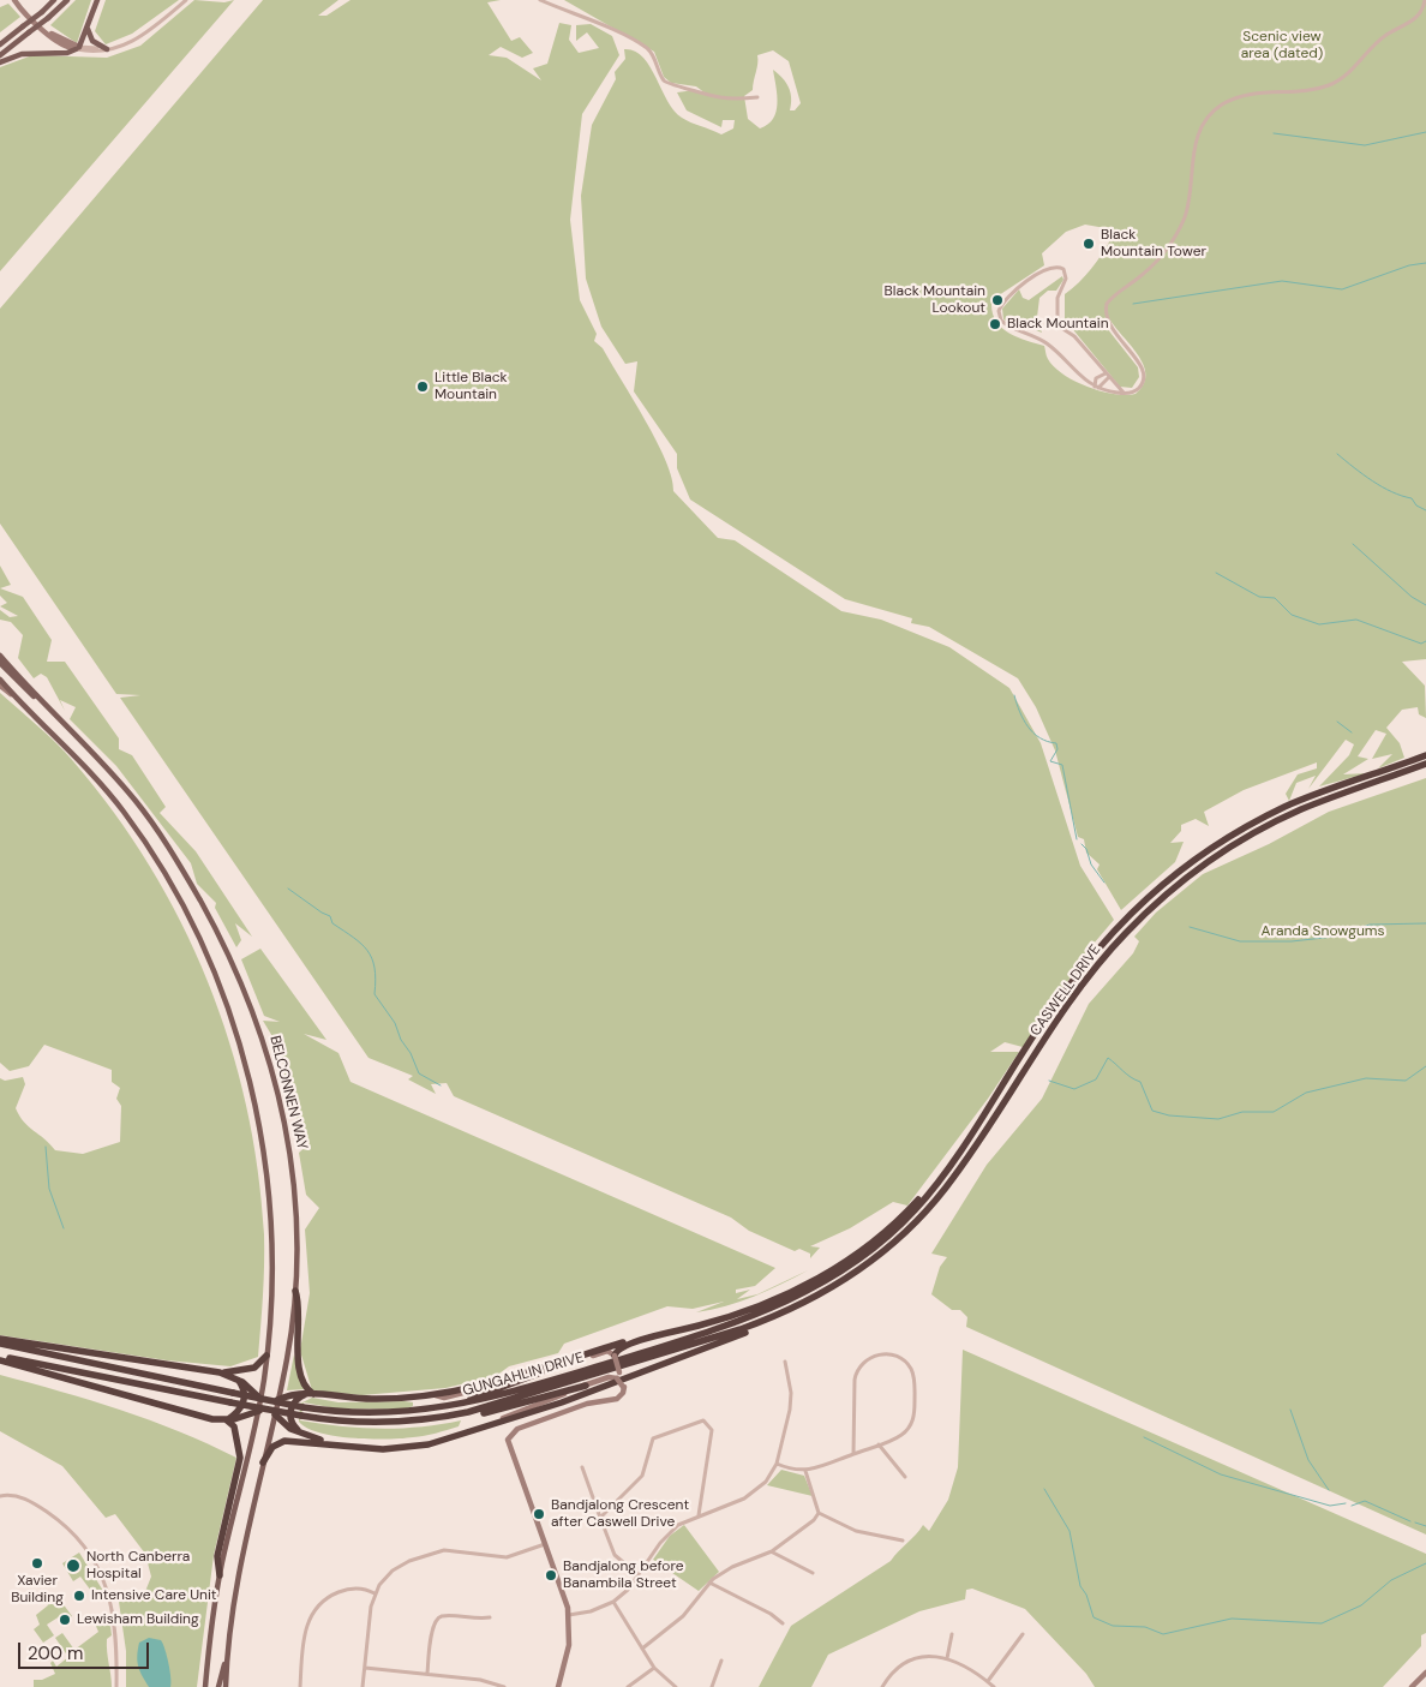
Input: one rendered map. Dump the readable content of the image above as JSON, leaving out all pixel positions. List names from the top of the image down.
{
  "streets": {
    "highway": ["CASWELL DRIVE", "GUNGAHLIN DRIVE"],
    "main road": ["BELCONNEN WAY"]
  },
  "crossings": [
    ["CASWELL DRIVE", "GUNGAHLIN DRIVE"]
  ],
  "parks": ["Scenic view area (dated)", "Aranda Snowgums"],
  "places": [
    "Black Mountain Tower",
    "Black Mountain Lookout",
    "Black Mountain",
    "Little Black Mountain",
    "Bandjalong Crescent after Caswell Drive",
    "Xavier Building",
    "North Canberra Hospital",
    "Bandjalong before Banambila Street",
    "Intensive Care Unit",
    "Lewisham Building"
  ],
  "scale_bar": "200 m"
}
